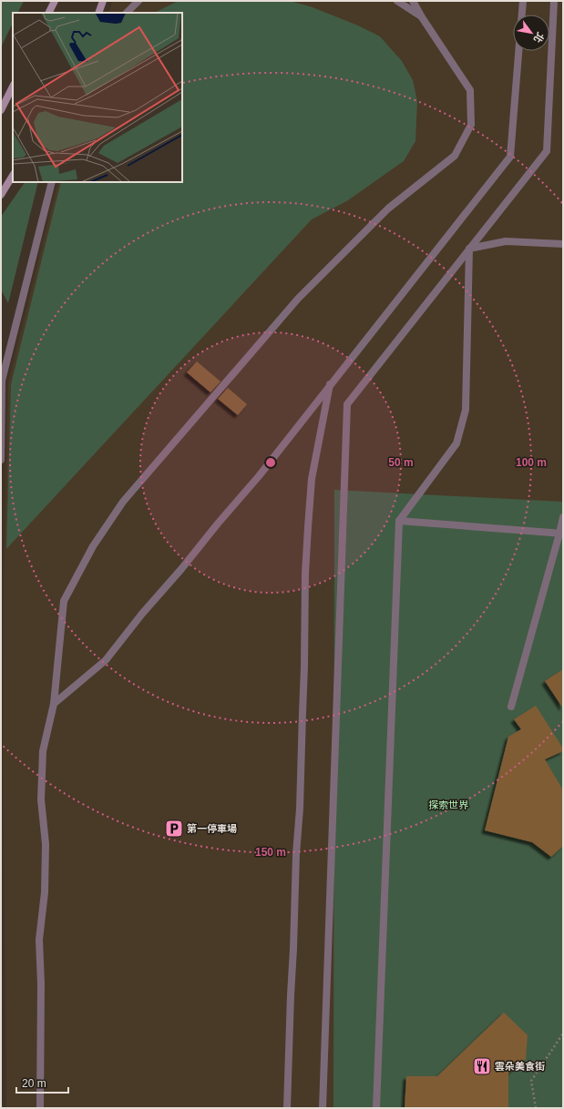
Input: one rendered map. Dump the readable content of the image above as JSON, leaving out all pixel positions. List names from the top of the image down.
{
  "parks": ["探索世界"],
  "places": {
    "parking": ["第一停車場"],
    "restaurant": ["雲朵美食街"]
  },
  "scale_bar": "20 m",
  "north": "bottom right",
  "rings": ["50 m", "100 m", "150 m"]
}
